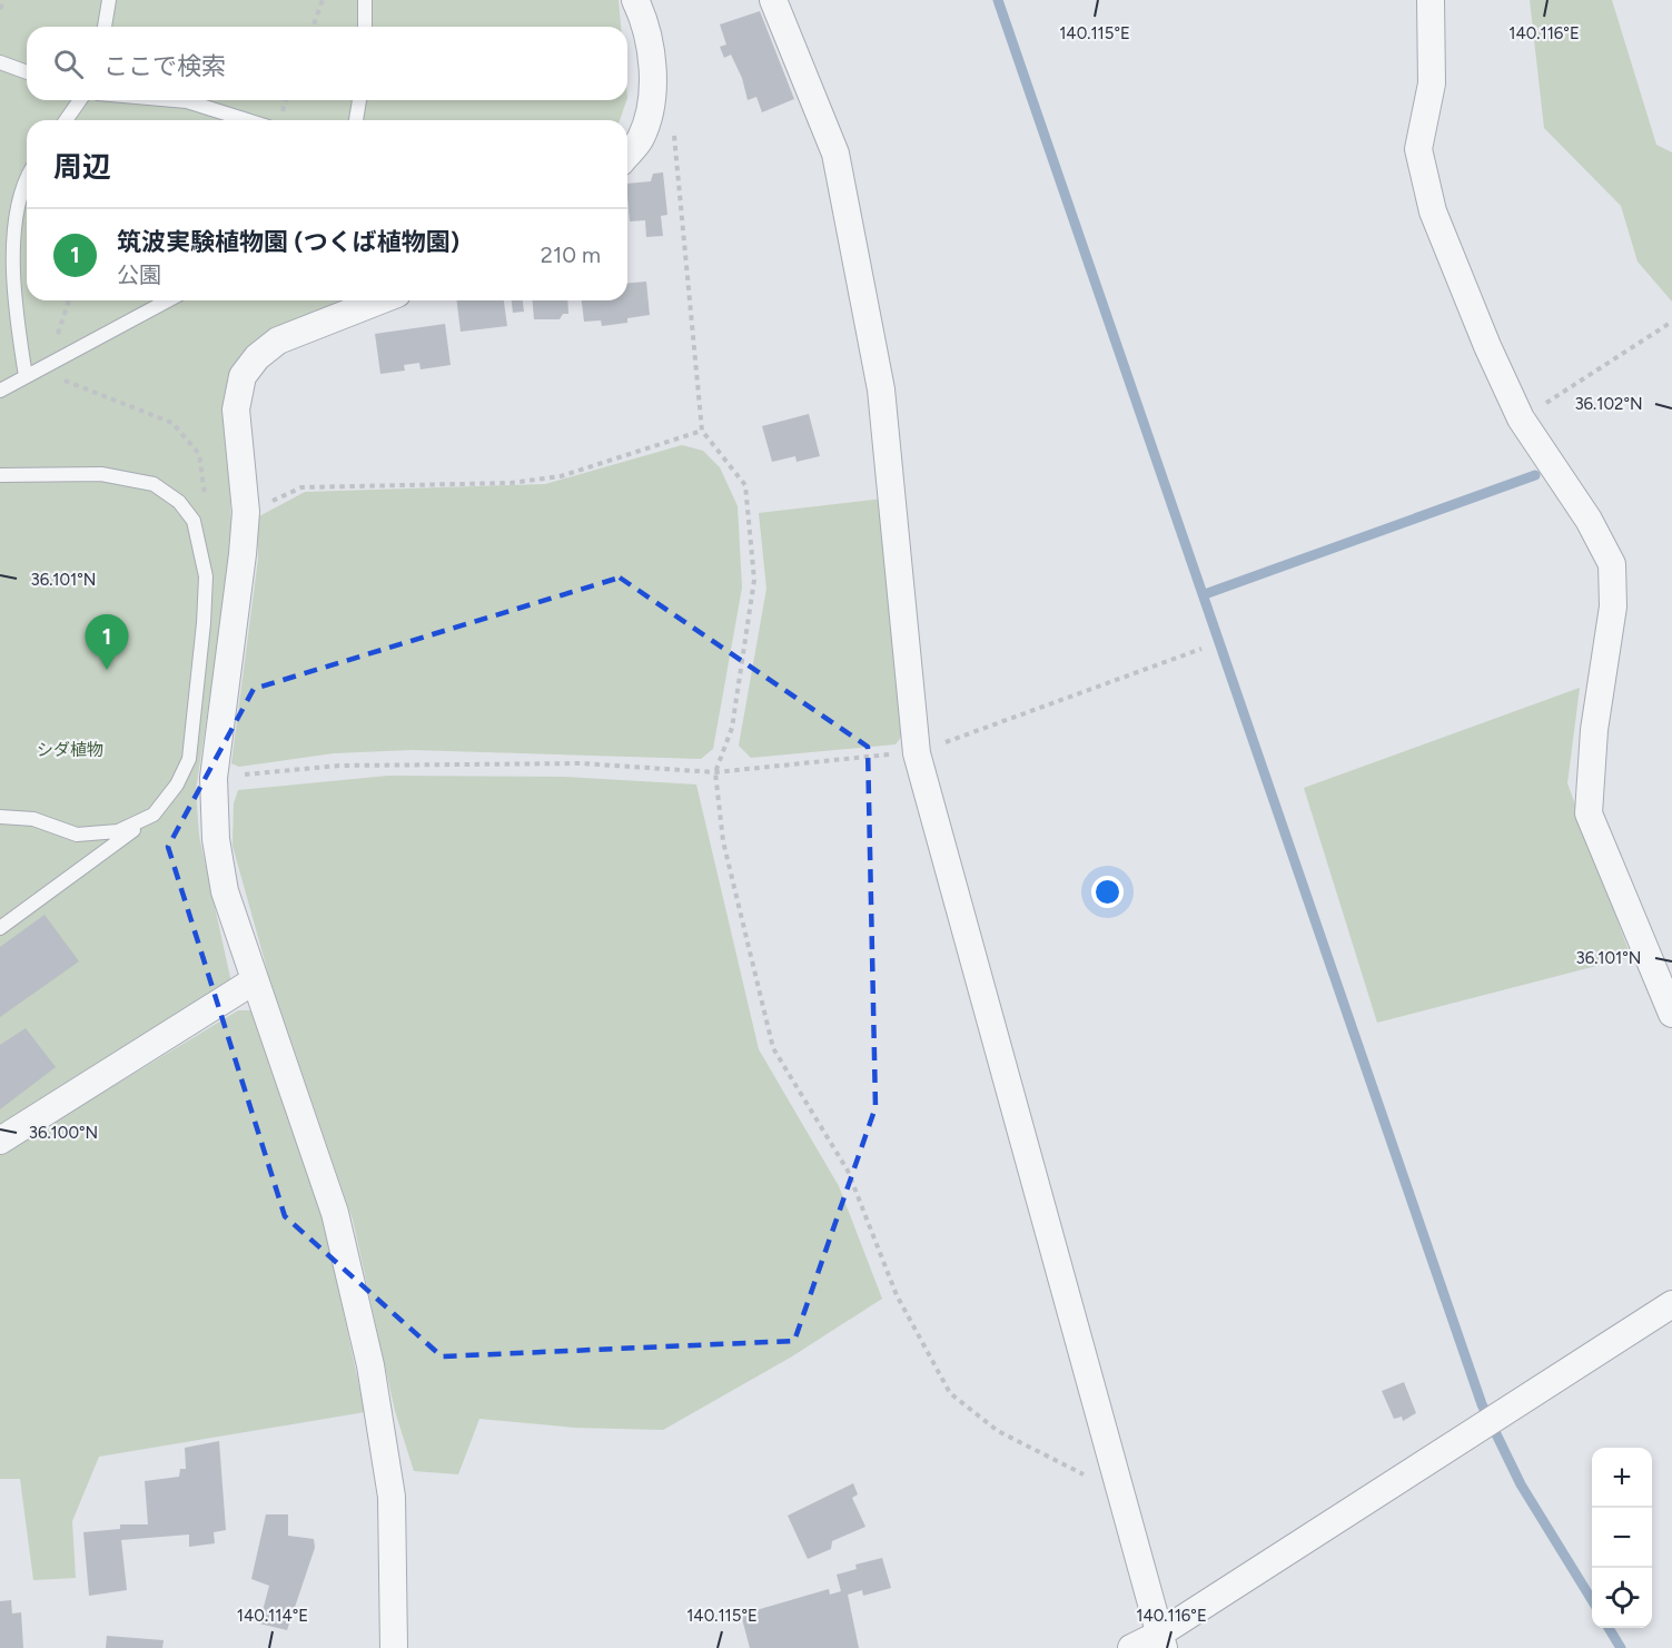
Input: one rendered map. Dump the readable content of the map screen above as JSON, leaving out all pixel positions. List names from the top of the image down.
{
  "parks": ["シダ植物"],
  "page": {
    "search": "ここで検索",
    "heading": "周辺",
    "list": [
      {
        "mark": "1",
        "name": "筑波実験植物園 (つくば植物園)",
        "note": "公園",
        "value": "210 m"
      }
    ],
    "pins": "1",
    "map_buttons": ["+", "−"]
  },
  "coordinates": [
    "140.115°E",
    "140.116°E",
    "36.102°N",
    "36.101°N",
    "36.100°N",
    "140.114°E"
  ]
}
